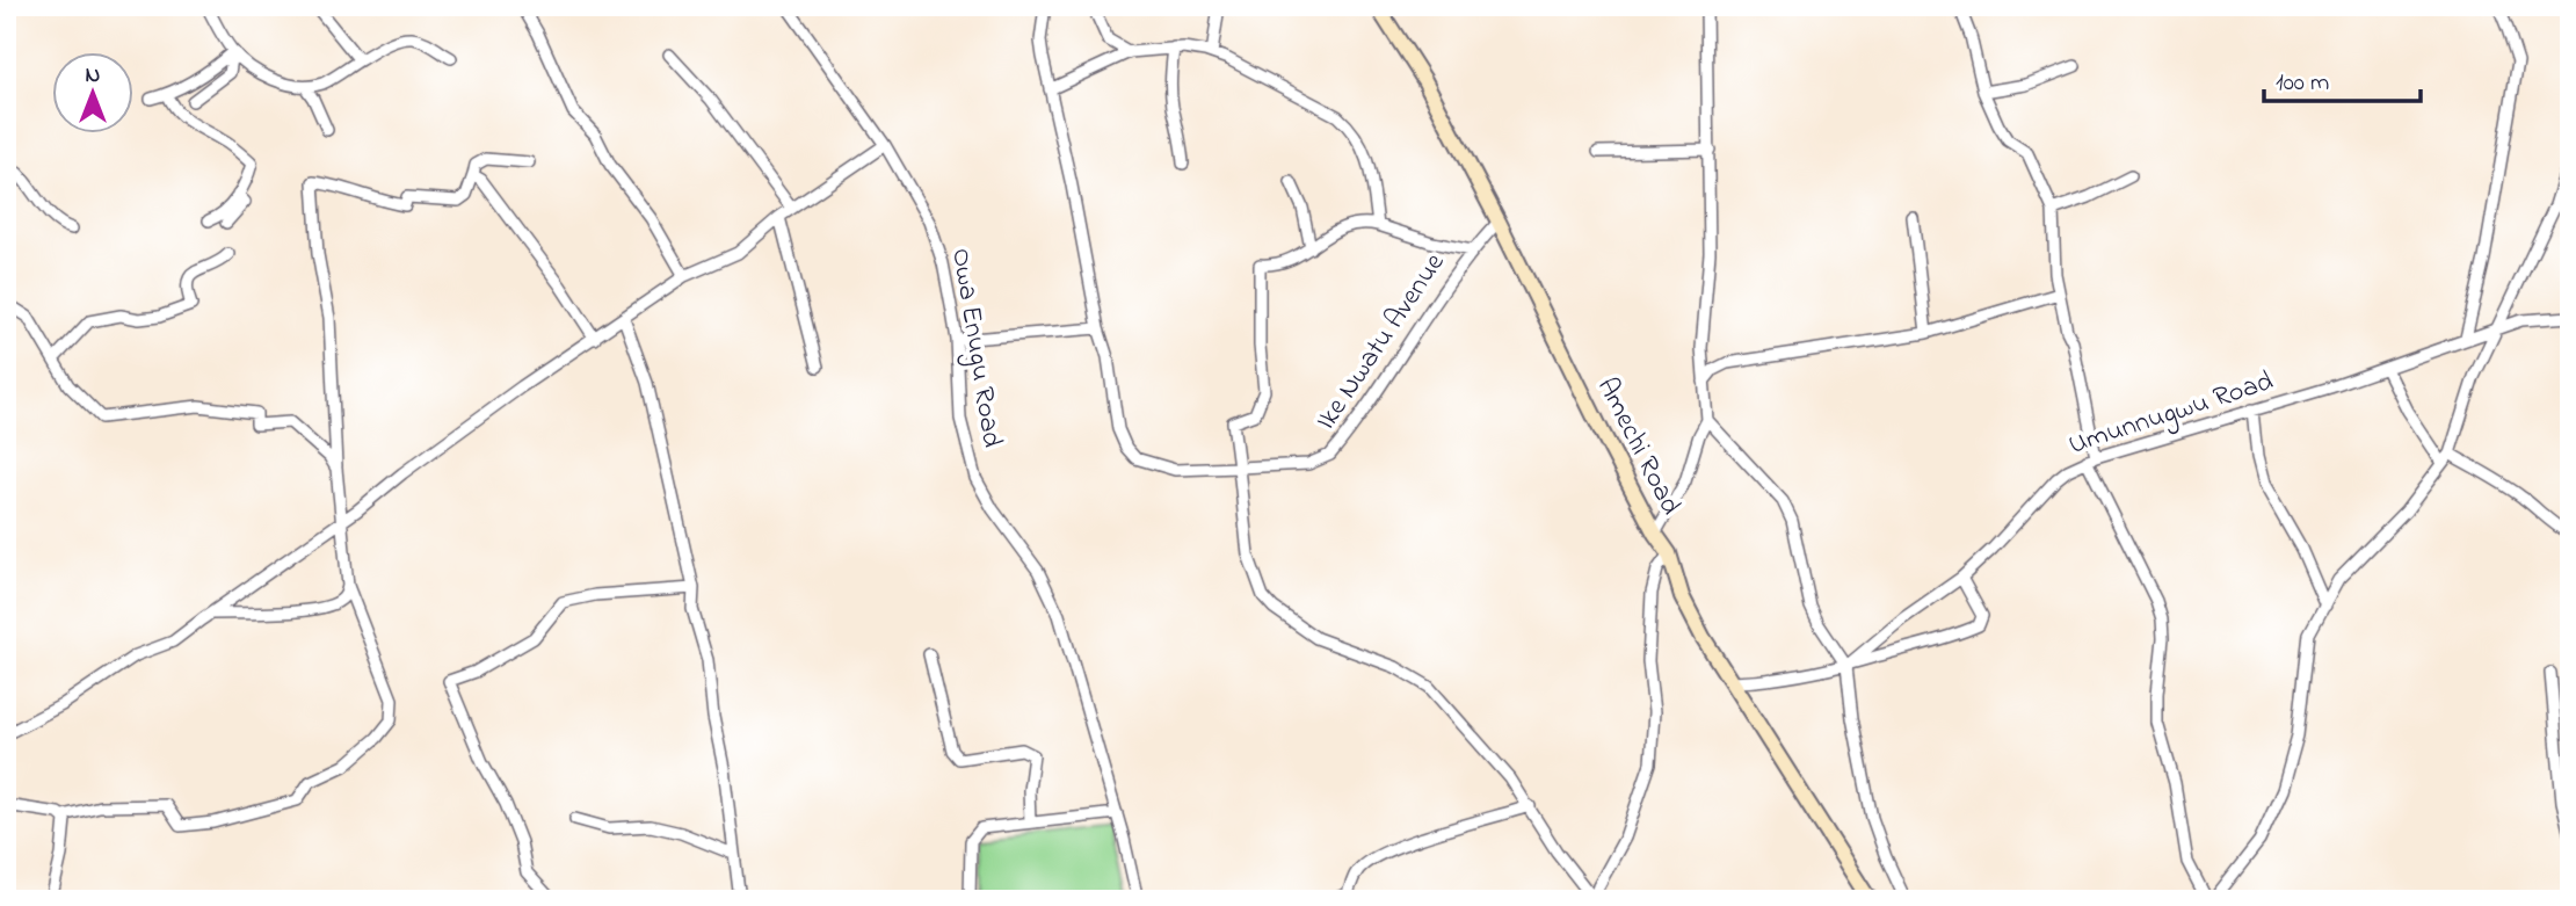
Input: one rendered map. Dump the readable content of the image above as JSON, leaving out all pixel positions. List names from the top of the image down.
{
  "streets": {
    "main road": ["Amechi Road"],
    "street": ["Ike Nwatu Avenue", "Owa Enugu Road", "Umunnugwu Road"]
  },
  "crossings": [
    ["Ike Nwatu Avenue", "Amechi Road"]
  ],
  "scale_bar": "100 m",
  "north": "top"
}
